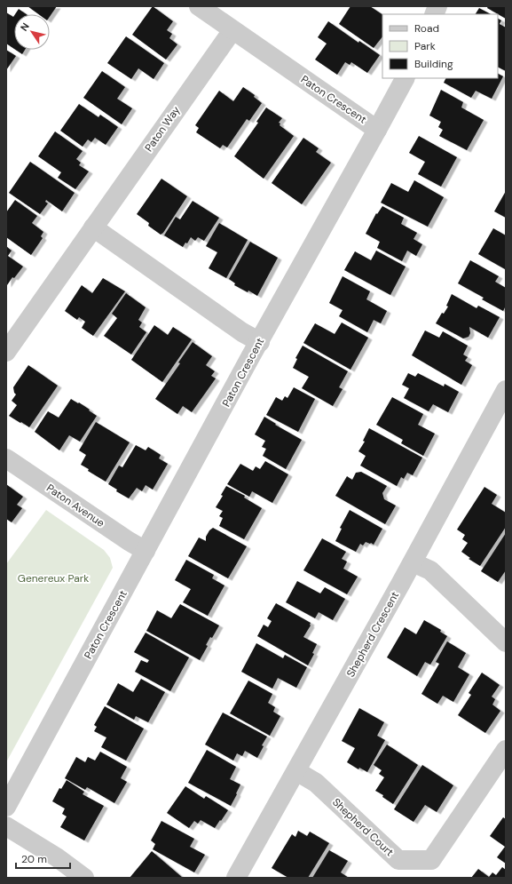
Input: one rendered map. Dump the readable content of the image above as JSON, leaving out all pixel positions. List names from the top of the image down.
{
  "streets": {
    "street": [
      "Paton Crescent",
      "Paton Way",
      "Paton Avenue",
      "Shepherd Crescent",
      "Shepherd Court"
    ]
  },
  "crossings": [
    ["Paton Crescent", "Paton Way"],
    ["Paton Crescent", "Paton Avenue"],
    ["Shepherd Crescent", "Shepherd Court"]
  ],
  "parks": ["Genereux Park"],
  "legend": ["Road", "Park", "Building"],
  "scale_bar": "20 m",
  "north": "top left"
}
